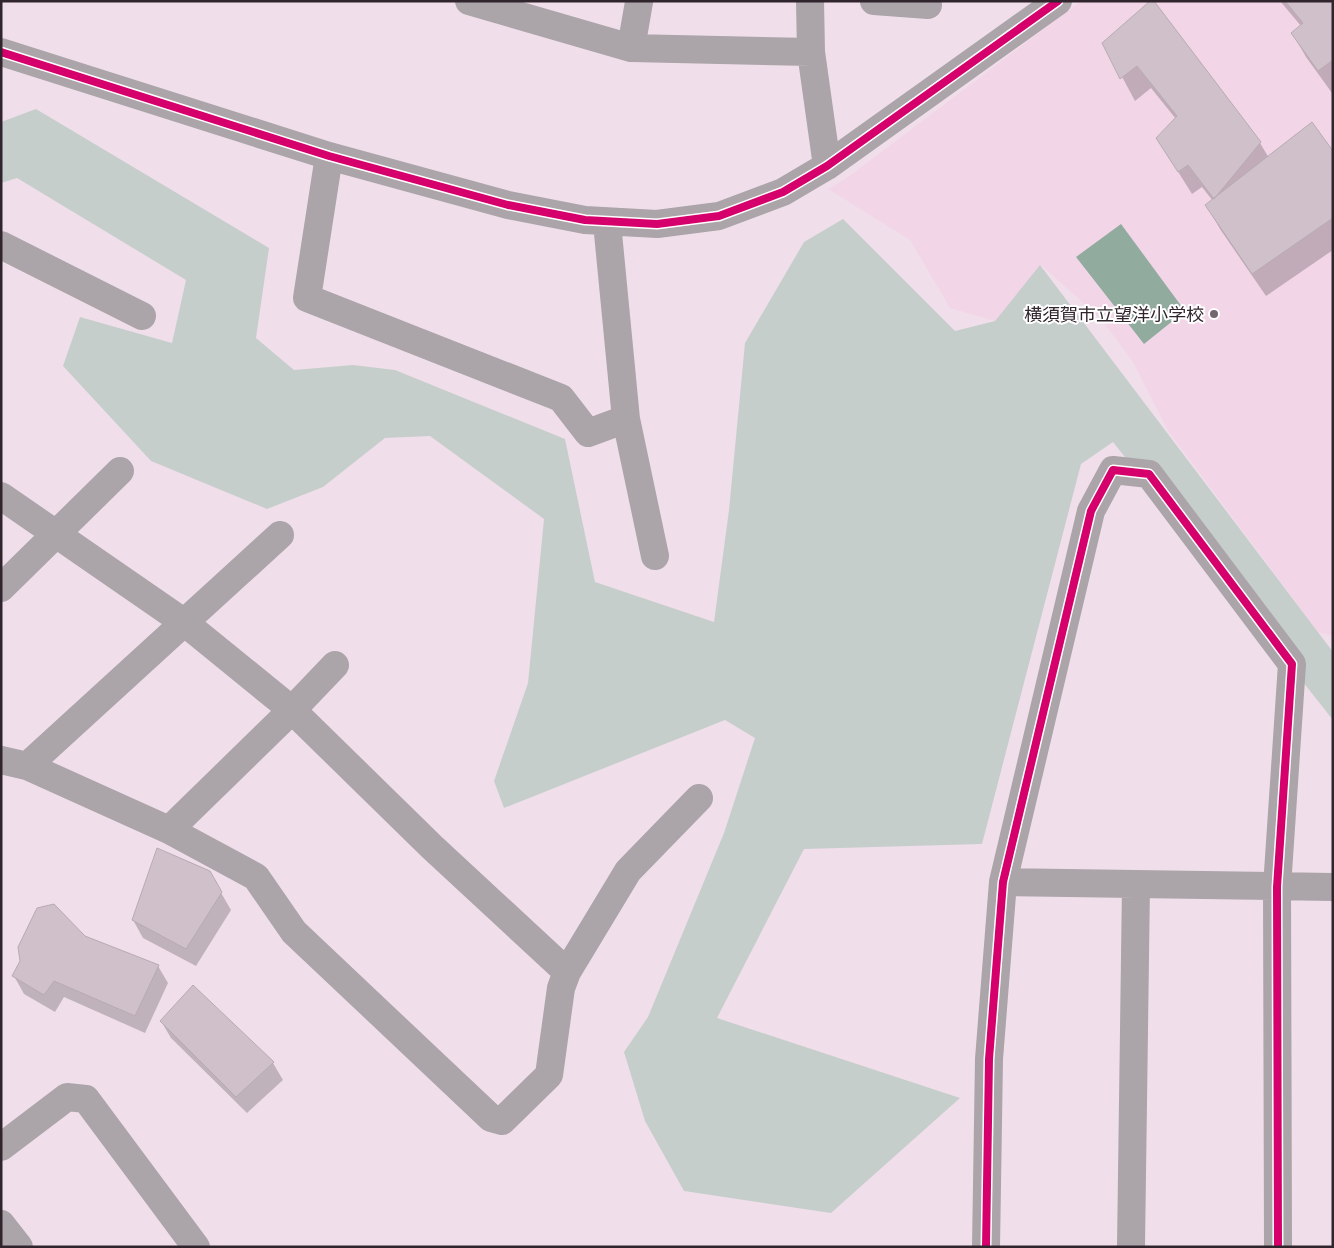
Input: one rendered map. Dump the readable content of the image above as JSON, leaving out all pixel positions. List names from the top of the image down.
{
  "places": ["横須賀市立望洋小学校"]
}
